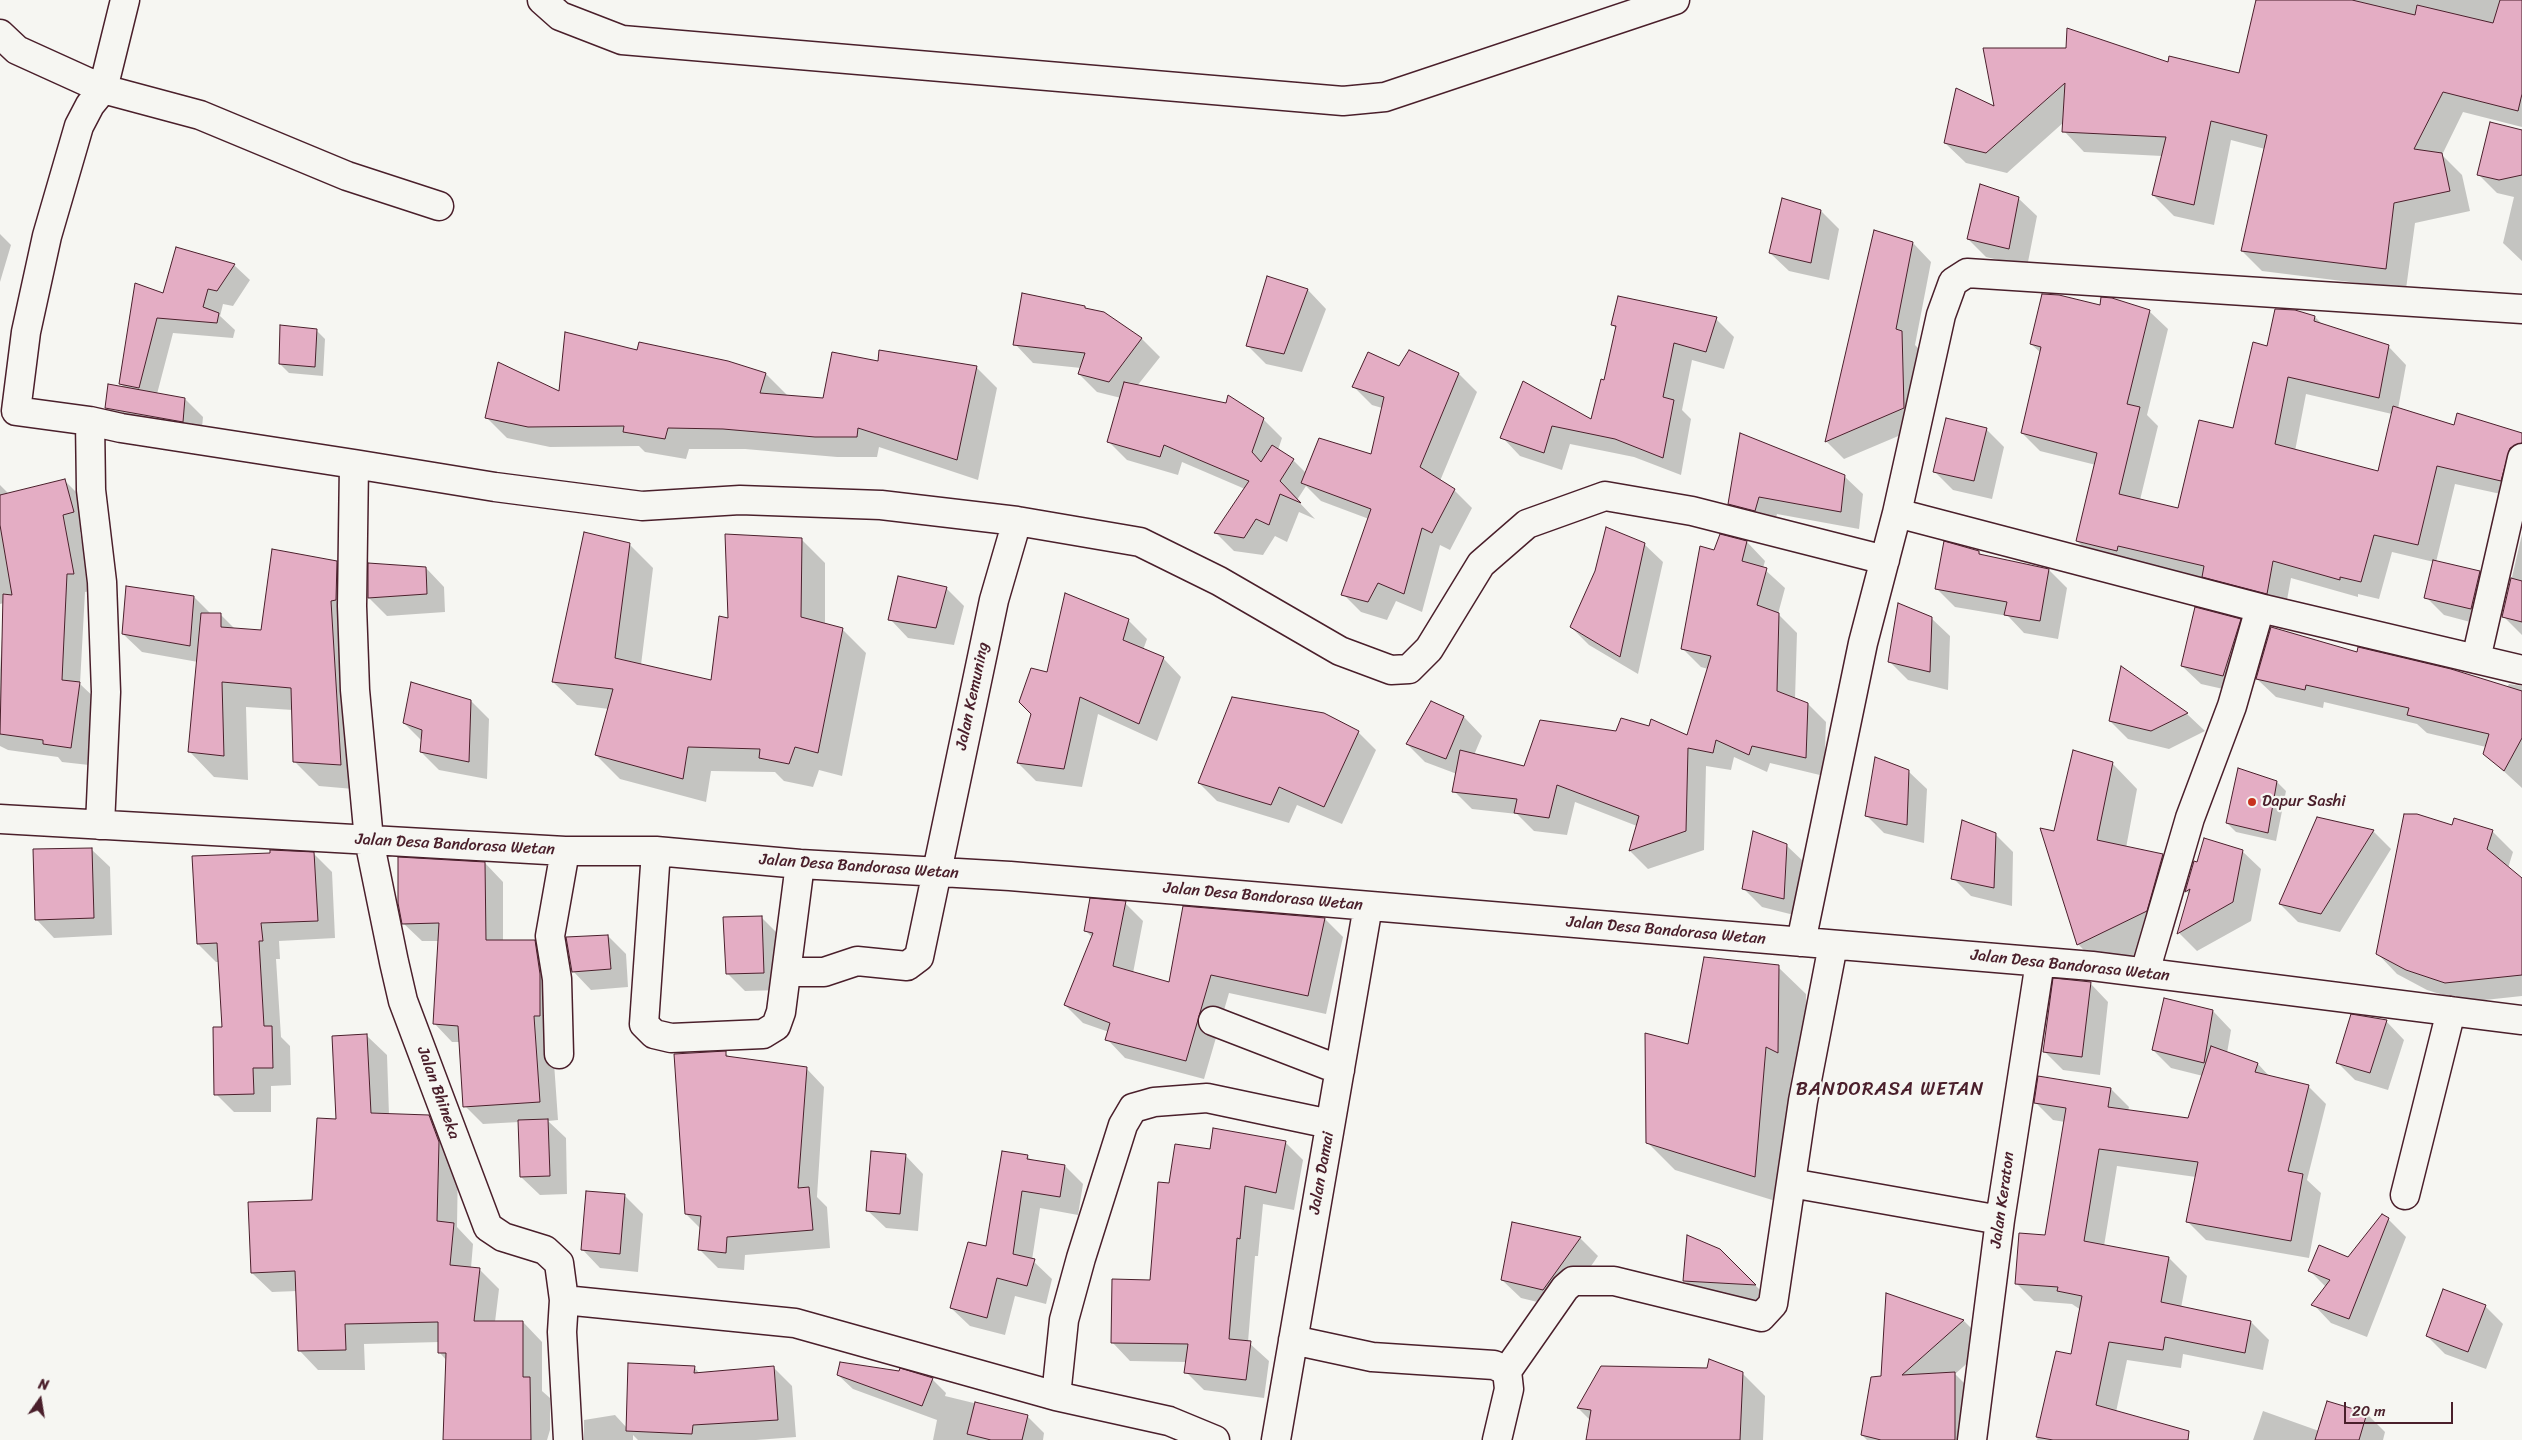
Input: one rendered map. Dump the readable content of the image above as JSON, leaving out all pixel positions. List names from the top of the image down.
{
  "streets": {
    "street": [
      "Jalan Kemuning",
      "Jalan Desa Bandorasa Wetan",
      "Jalan Bhineka",
      "Jalan Damai",
      "Jalan Keraton"
    ]
  },
  "crossings": [
    ["Jalan Kemuning", "Jalan Desa Bandorasa Wetan"],
    ["Jalan Desa Bandorasa Wetan", "Jalan Bhineka"],
    ["Jalan Desa Bandorasa Wetan", "Jalan Damai"],
    ["Jalan Desa Bandorasa Wetan", "Jalan Keraton"]
  ],
  "districts": ["BANDORASA WETAN"],
  "places": ["Dapur Sashi"],
  "scale_bar": "20 m",
  "north": "top"
}
